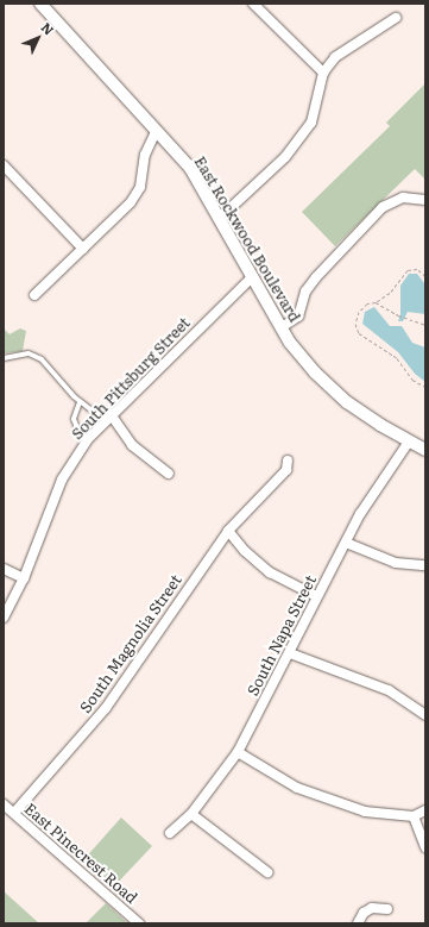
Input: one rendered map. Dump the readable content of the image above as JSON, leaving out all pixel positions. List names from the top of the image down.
{
  "streets": {
    "street": [
      "East Rockwood Boulevard",
      "South Pittsburg Street",
      "South Napa Street",
      "South Magnolia Street",
      "East Pinecrest Road"
    ]
  },
  "crossings": [
    ["East Rockwood Boulevard", "South Pittsburg Street"],
    ["East Rockwood Boulevard", "South Napa Street"],
    ["South Magnolia Street", "East Pinecrest Road"]
  ],
  "north": "top right"
}
